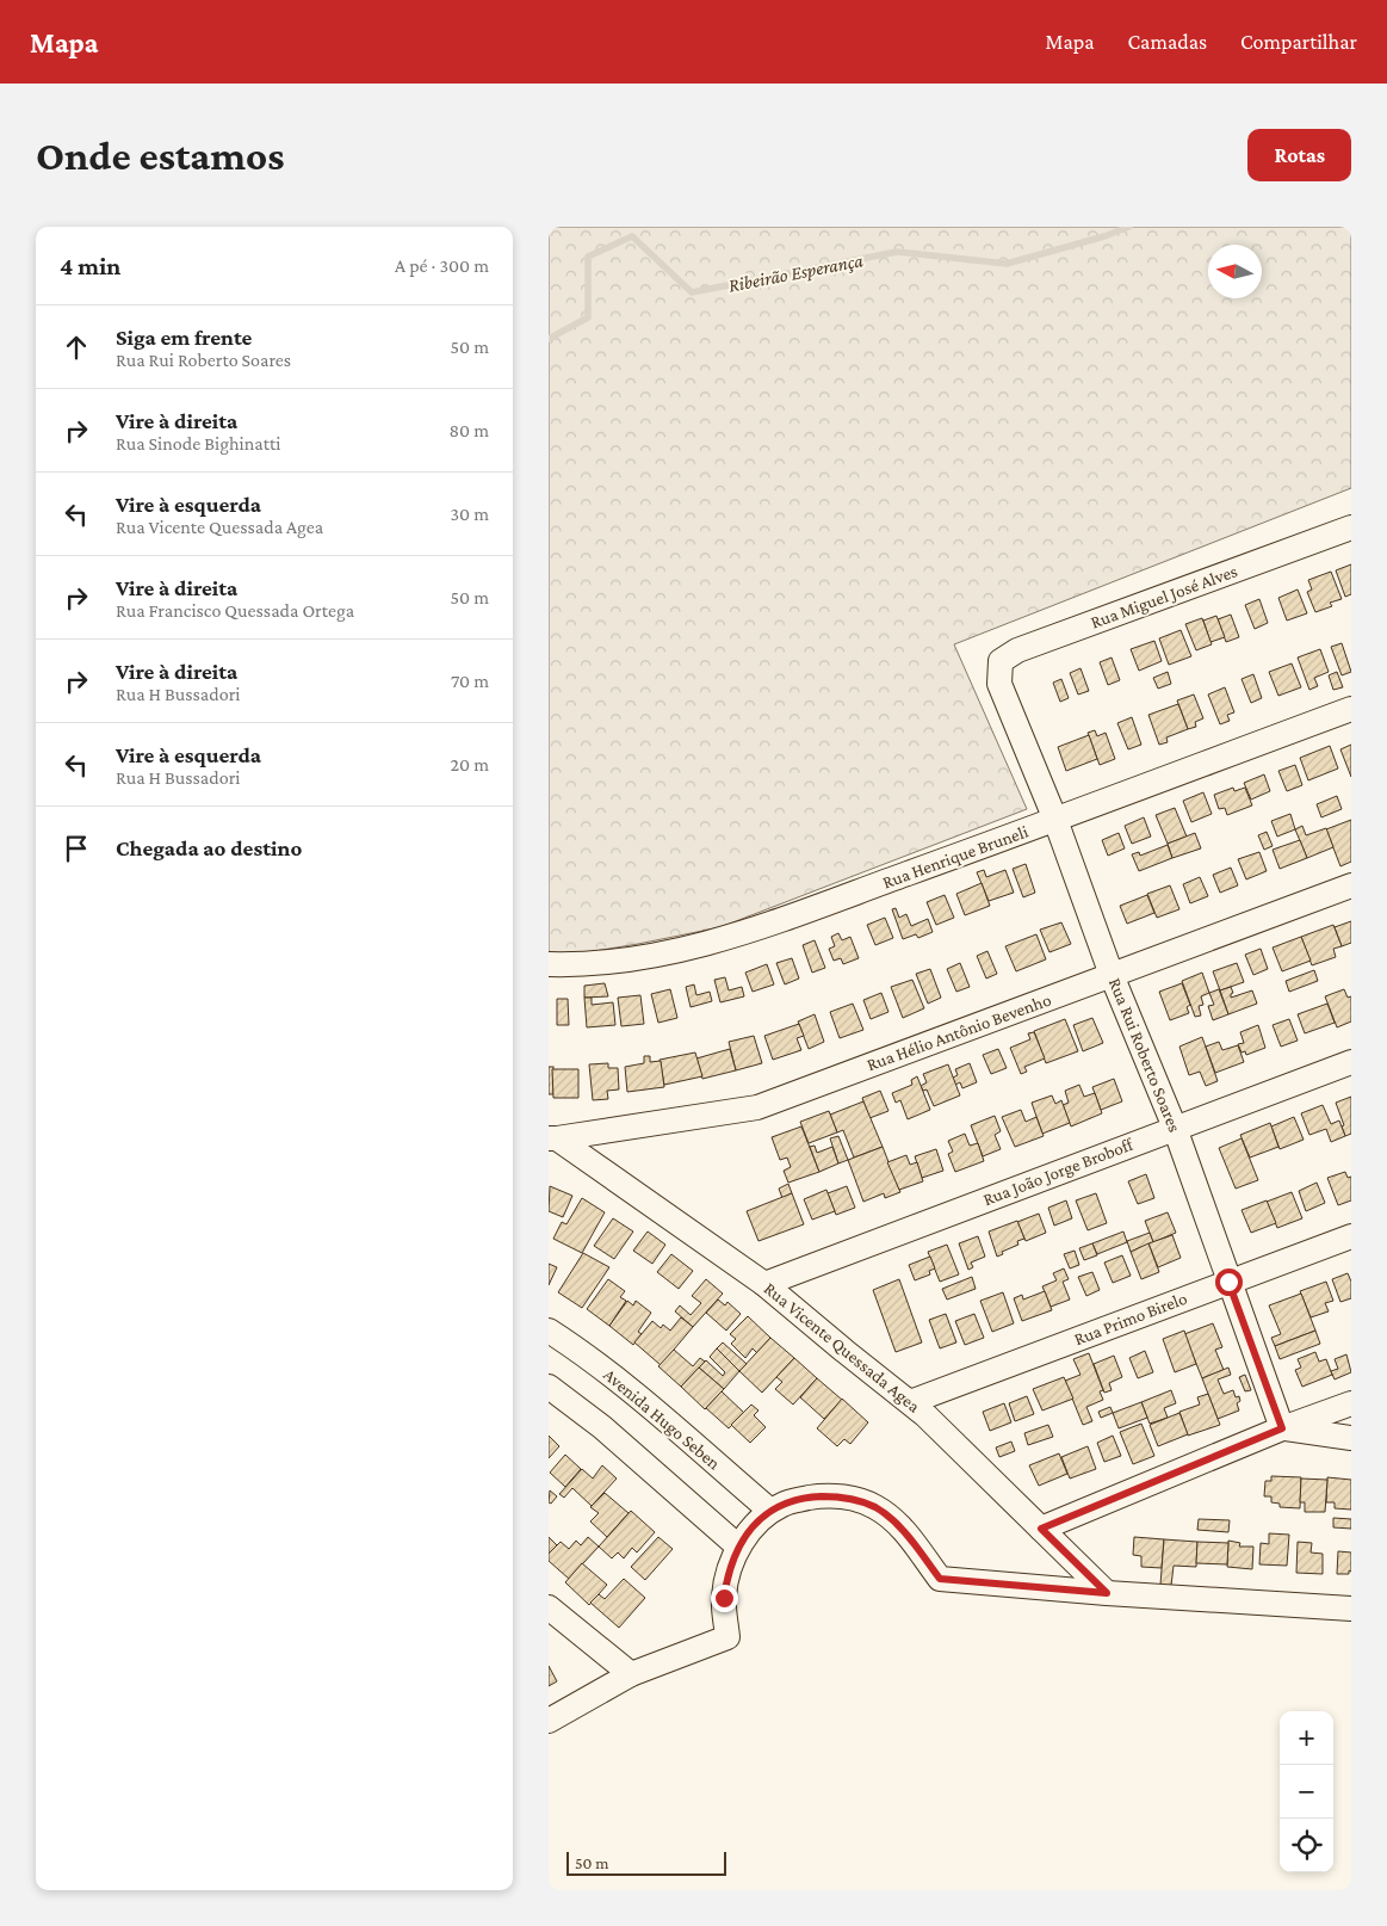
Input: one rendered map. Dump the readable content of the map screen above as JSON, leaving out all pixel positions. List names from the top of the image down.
{
  "streets": {
    "street": [
      "Rua Miguel José Alves",
      "Rua Henrique Bruneli",
      "Rua Hélio Antônio Bevenho",
      "Rua Rui Roberto Soares",
      "Rua João Jorge Broboff",
      "Rua Primo Birelo",
      "Rua Vicente Quessada Agea",
      "Avenida Hugo Seben"
    ]
  },
  "crossings": [
    ["Rua Miguel José Alves", "Rua Rui Roberto Soares"],
    ["Rua Henrique Bruneli", "Rua Rui Roberto Soares"],
    ["Rua Hélio Antônio Bevenho", "Rua Rui Roberto Soares"],
    ["Rua Hélio Antônio Bevenho", "Rua Vicente Quessada Agea"],
    ["Rua Rui Roberto Soares", "Rua João Jorge Broboff"],
    ["Rua Rui Roberto Soares", "Rua Primo Birelo"],
    ["Rua João Jorge Broboff", "Rua Vicente Quessada Agea"],
    ["Rua Primo Birelo", "Rua Vicente Quessada Agea"]
  ],
  "water": ["Ribeirão Esperança"],
  "scale_bar": "50 m",
  "north": "left",
  "page": {
    "header": "Mapa",
    "nav": ["Mapa", "Camadas", "Compartilhar"],
    "buttons": "Rotas",
    "title": "Onde estamos",
    "heading": ["4 min", "A pé · 300 m"],
    "list": [
      ["Siga em frente", "Rua Rui Roberto Soares", "50 m"],
      ["Vire à direita", "Rua Sinode Bighinatti", "80 m"],
      ["Vire à esquerda", "Rua Vicente Quessada Agea", "30 m"],
      ["Vire à direita", "Rua Francisco Quessada Ortega", "50 m"],
      ["Vire à direita", "Rua H Bussadori", "70 m"],
      ["Vire à esquerda", "Rua H Bussadori", "20 m"],
      "Chegada ao destino"
    ],
    "map_buttons": ["+", "−"],
    "scale": "50 m"
  }
}
